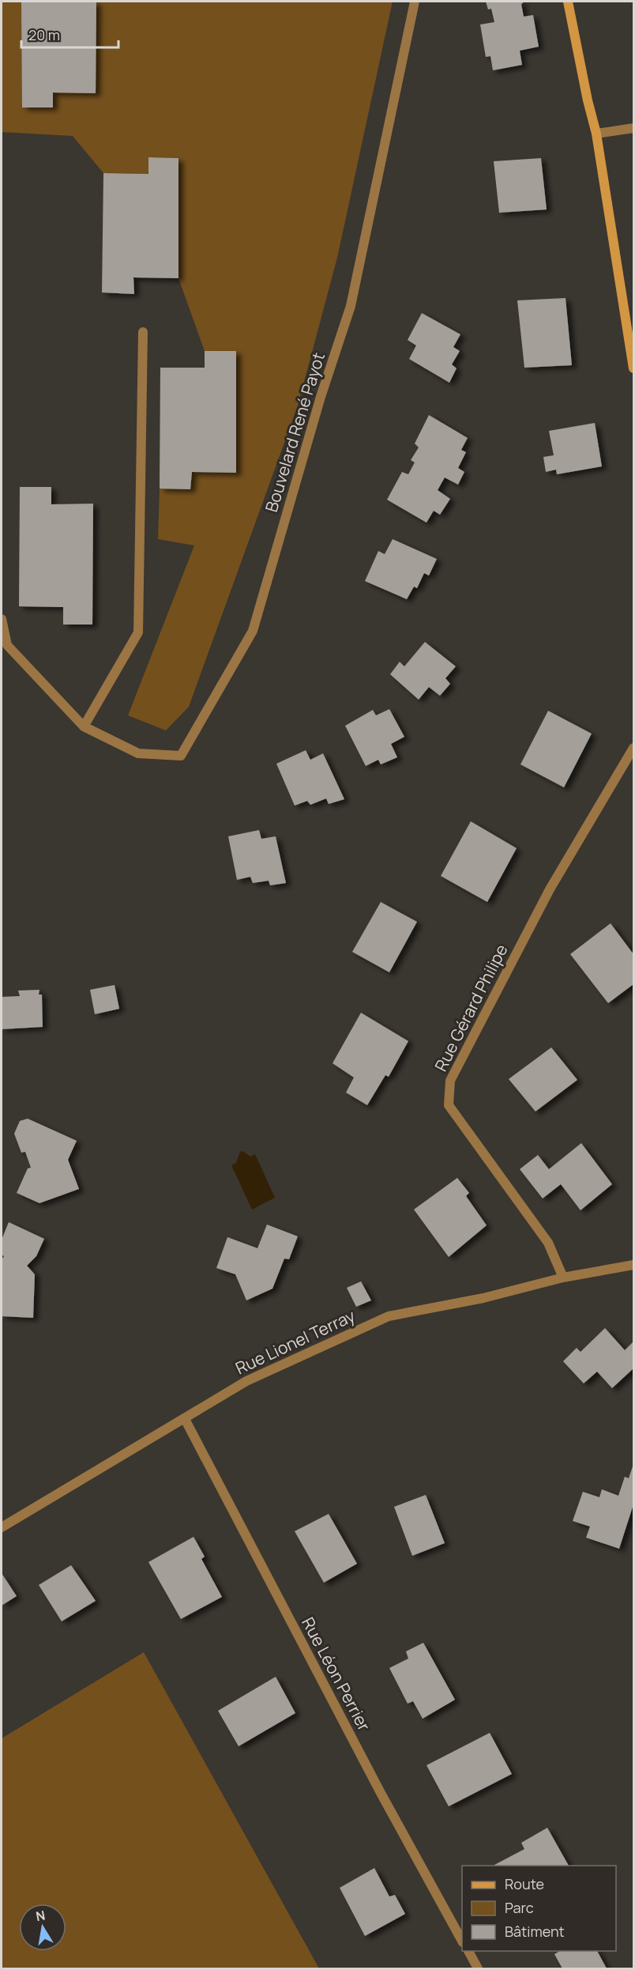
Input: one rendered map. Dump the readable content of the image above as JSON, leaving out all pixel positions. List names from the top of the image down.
{
  "streets": {
    "street": [
      "Bouvelard René Payot",
      "Rue Gérard Philipe",
      "Rue Lionel Terray",
      "Rue Léon Perrier"
    ]
  },
  "crossings": [
    ["Rue Gérard Philipe", "Rue Lionel Terray"],
    ["Rue Lionel Terray", "Rue Léon Perrier"]
  ],
  "legend": ["Route", "Parc", "Bâtiment"],
  "scale_bar": "20 m",
  "north": "top"
}
